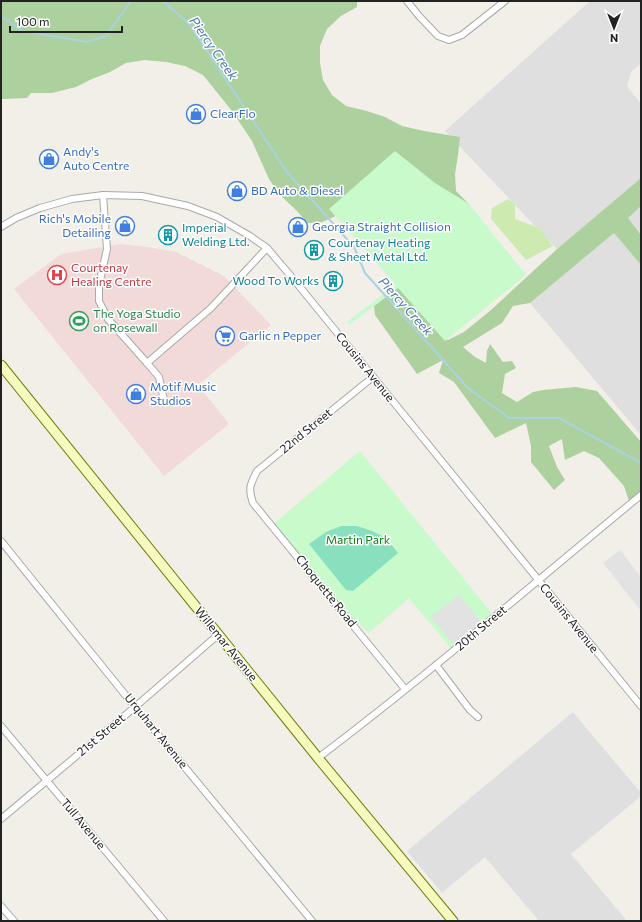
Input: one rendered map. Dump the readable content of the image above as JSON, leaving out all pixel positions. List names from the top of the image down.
{
  "streets": {
    "street": [
      "Cousins Avenue",
      "22nd Street",
      "Choquette Road",
      "20th Street",
      "Willemar Avenue",
      "Urquhart Avenue",
      "21st Street",
      "Tull Avenue"
    ]
  },
  "crossings": [
    ["Cousins Avenue", "22nd Street"],
    ["Cousins Avenue", "20th Street"],
    ["22nd Street", "Choquette Road"],
    ["Choquette Road", "20th Street"],
    ["20th Street", "Willemar Avenue"],
    ["Willemar Avenue", "21st Street"],
    ["Urquhart Avenue", "21st Street"],
    ["21st Street", "Tull Avenue"]
  ],
  "water": ["Piercy Creek"],
  "parks": ["Martin Park"],
  "places": {
    "shop": [
      "ClearFlo",
      "Andy's Auto Centre",
      "BD Auto & Diesel",
      "Rich's Mobile Detailing",
      "Georgia Straight Collision",
      "Motif Music Studios"
    ],
    "building": ["Imperial Welding Ltd.", "Courtenay Heating & Sheet Metal Ltd.", "Wood To Works"],
    "hospital": ["Courtenay Healing Centre"],
    "sports": ["The Yoga Studio on Rosewall"],
    "supermarket": ["Garlic n Pepper"]
  },
  "scale_bar": "100 m",
  "north": "bottom"
}
